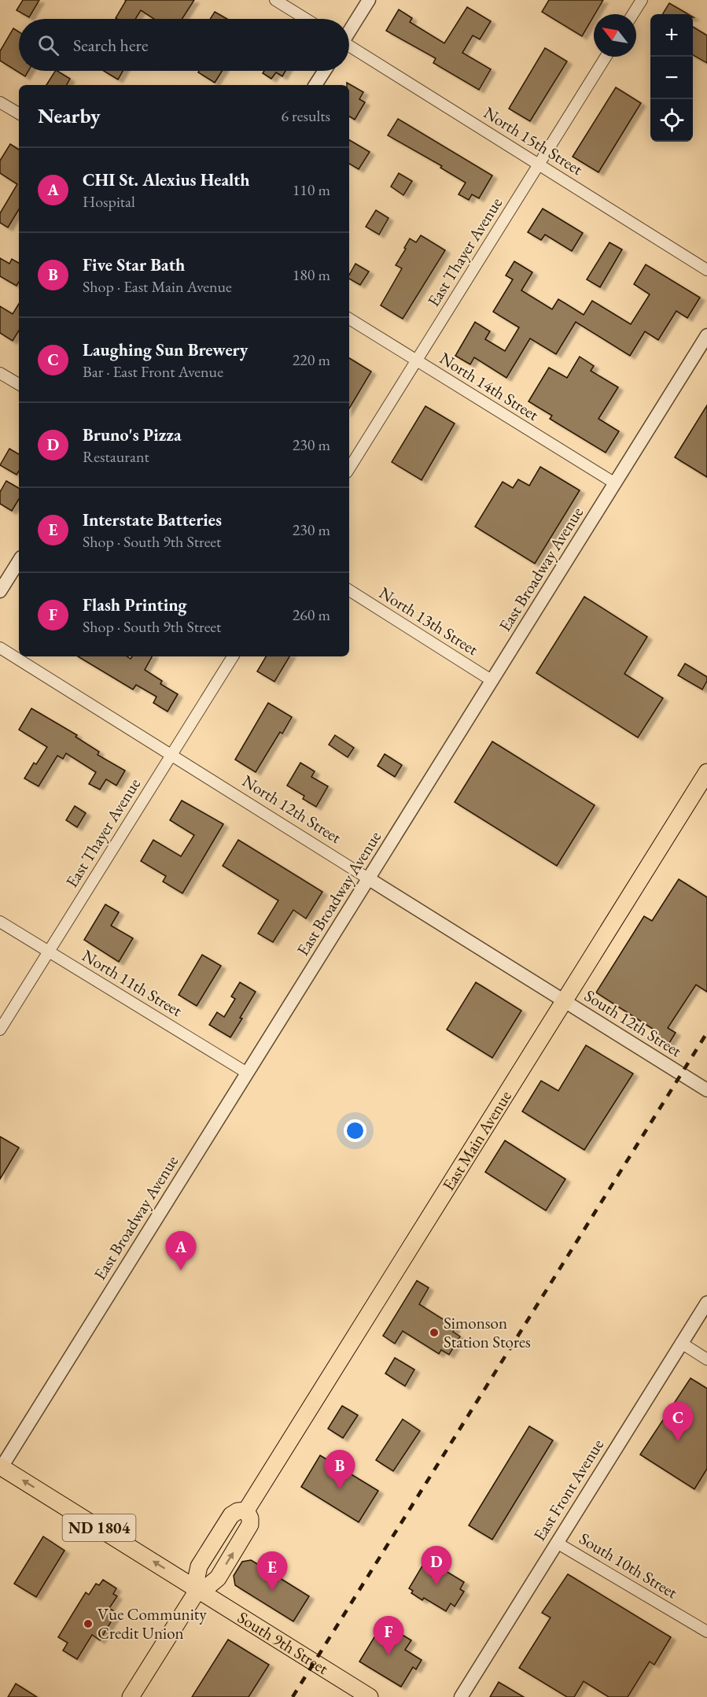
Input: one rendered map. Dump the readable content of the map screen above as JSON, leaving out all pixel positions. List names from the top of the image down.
{
  "streets": {
    "main road": ["East Main Avenue", "ND 1804", "South 9th Street"],
    "street": [
      "North 15th Street",
      "East Thayer Avenue",
      "North 14th Street",
      "East Broadway Avenue",
      "North 13th Street",
      "North 12th Street",
      "North 11th Street",
      "South 12th Street",
      "East Front Avenue",
      "South 10th Street"
    ]
  },
  "crossings": [
    ["North 15th Street", "East Thayer Avenue"],
    ["East Thayer Avenue", "North 14th Street"],
    ["East Thayer Avenue", "North 12th Street"],
    ["East Thayer Avenue", "North 11th Street"],
    ["North 14th Street", "East Broadway Avenue"],
    ["East Broadway Avenue", "North 13th Street"],
    ["East Broadway Avenue", "North 12th Street"],
    ["East Broadway Avenue", "North 11th Street"],
    ["East Broadway Avenue", "ND 1804"],
    ["North 12th Street", "South 12th Street"],
    ["North 12th Street", "East Main Avenue"],
    ["South 12th Street", "East Main Avenue"],
    ["East Main Avenue", "ND 1804"],
    ["East Main Avenue", "South 9th Street"],
    ["East Front Avenue", "South 10th Street"],
    ["ND 1804", "South 9th Street"]
  ],
  "places": ["Simonson Station Stores", "Vue Community Credit Union"],
  "north": "top left",
  "page": {
    "map_buttons": ["+", "−"],
    "search": "Search here",
    "heading": ["Nearby", "6 results"],
    "list": [
      {
        "mark": "A",
        "name": "CHI St. Alexius Health",
        "note": "Hospital",
        "value": "110 m"
      },
      {
        "mark": "B",
        "name": "Five Star Bath",
        "note": "Shop · East Main Avenue",
        "value": "180 m"
      },
      {
        "mark": "C",
        "name": "Laughing Sun Brewery",
        "note": "Bar · East Front Avenue",
        "value": "220 m"
      },
      {
        "mark": "D",
        "name": "Bruno's Pizza",
        "note": "Restaurant",
        "value": "230 m"
      },
      {
        "mark": "E",
        "name": "Interstate Batteries",
        "note": "Shop · South 9th Street",
        "value": "230 m"
      },
      {
        "mark": "F",
        "name": "Flash Printing",
        "note": "Shop · South 9th Street",
        "value": "260 m"
      }
    ],
    "pins": [
      "A",
      "C",
      "B",
      "D",
      "E",
      "F"
    ]
  }
}
